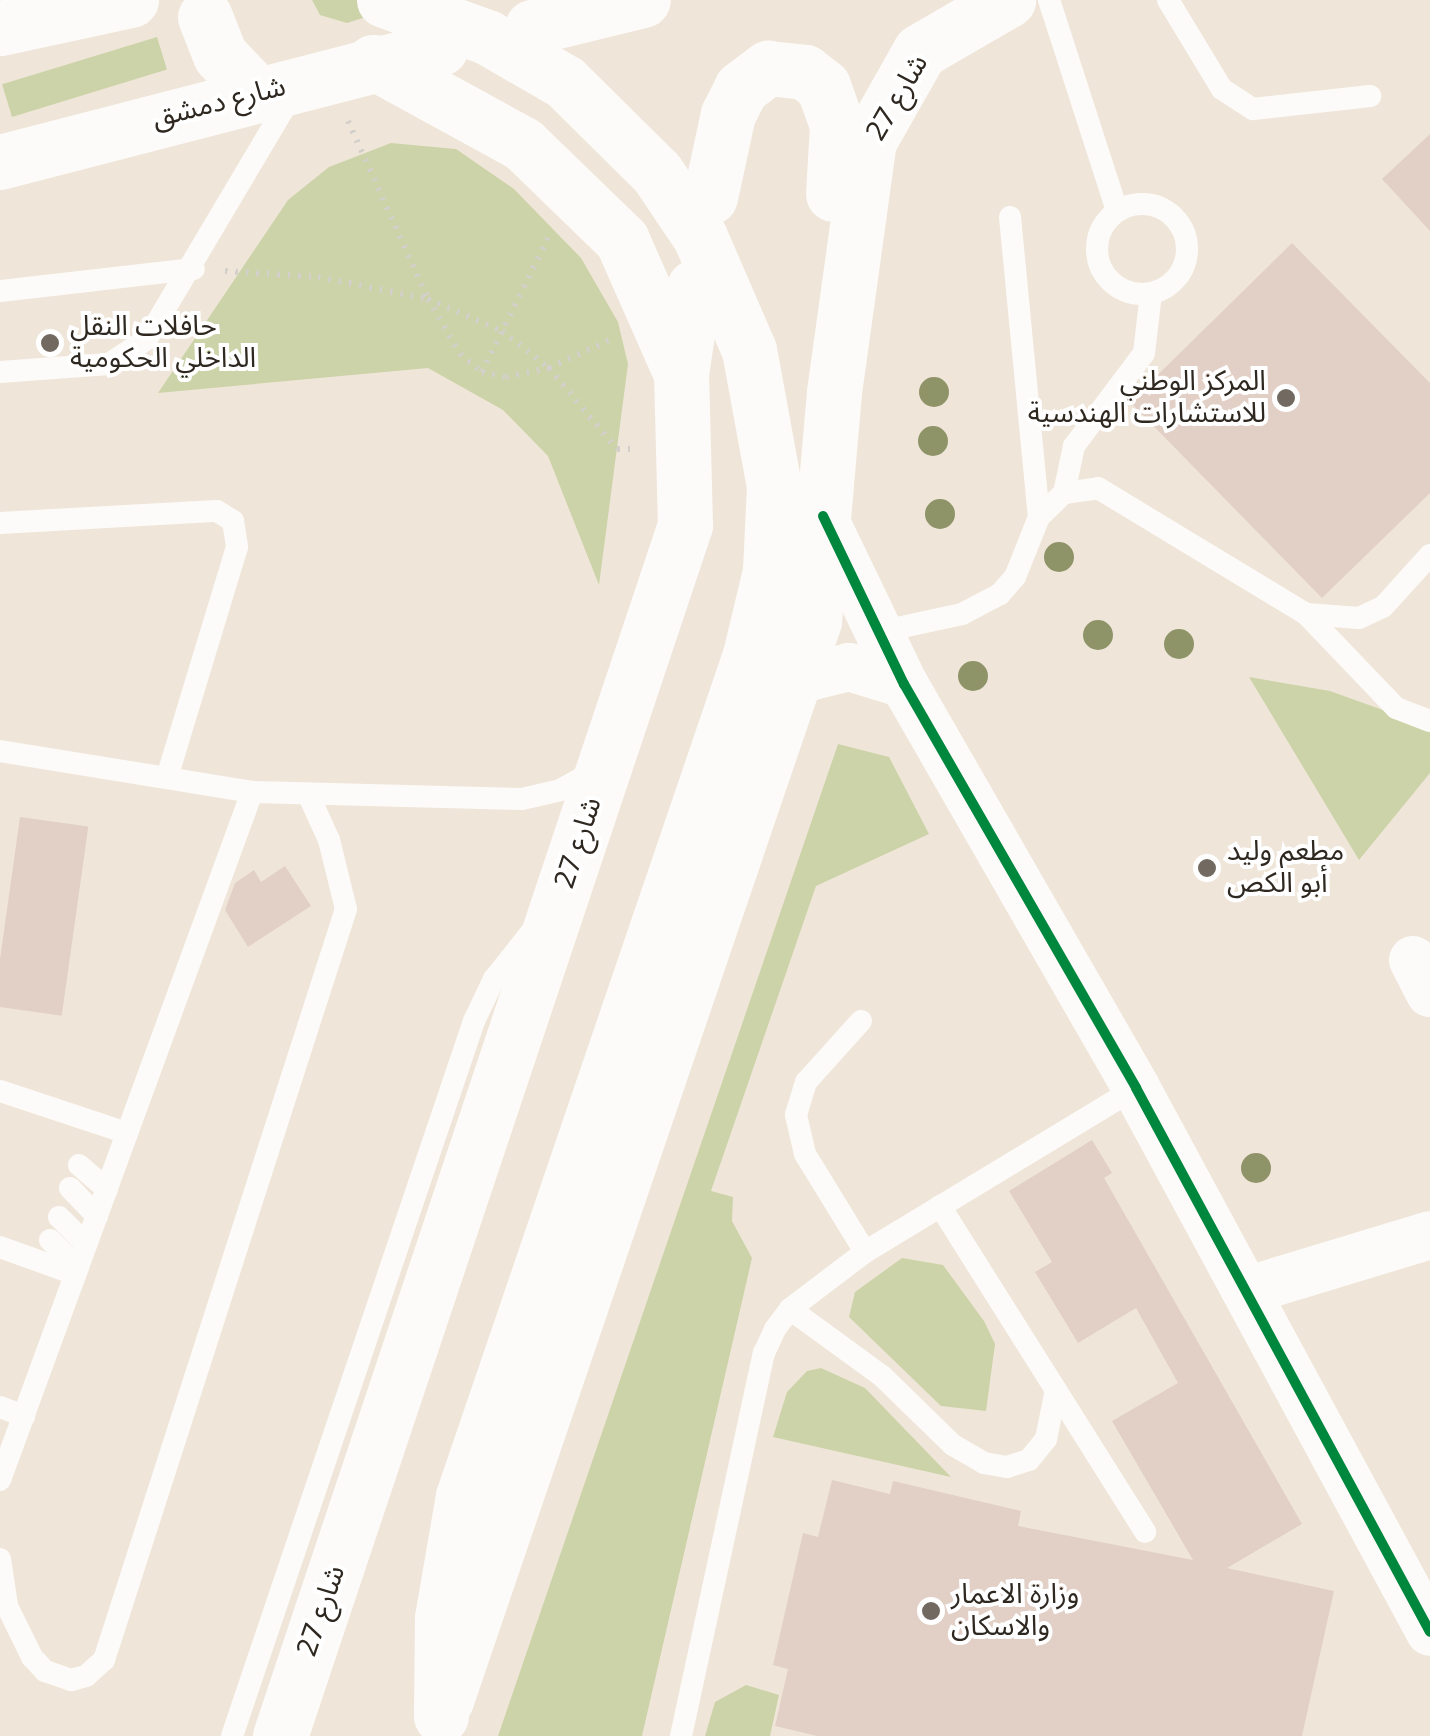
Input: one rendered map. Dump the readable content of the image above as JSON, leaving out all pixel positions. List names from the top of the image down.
{
  "streets": {
    "main road": ["شارع 27", "شارع دمشق"]
  },
  "crossings": [
    ["شارع 27", "شارع دمشق"]
  ],
  "places": [
    "حافلات النقل الداخلي الحكومية",
    "المركز الوطني للاستشارات الهندسية",
    "مطعم وليد أبو الكص",
    "وزارة الاعمار والاسكان"
  ]
}
